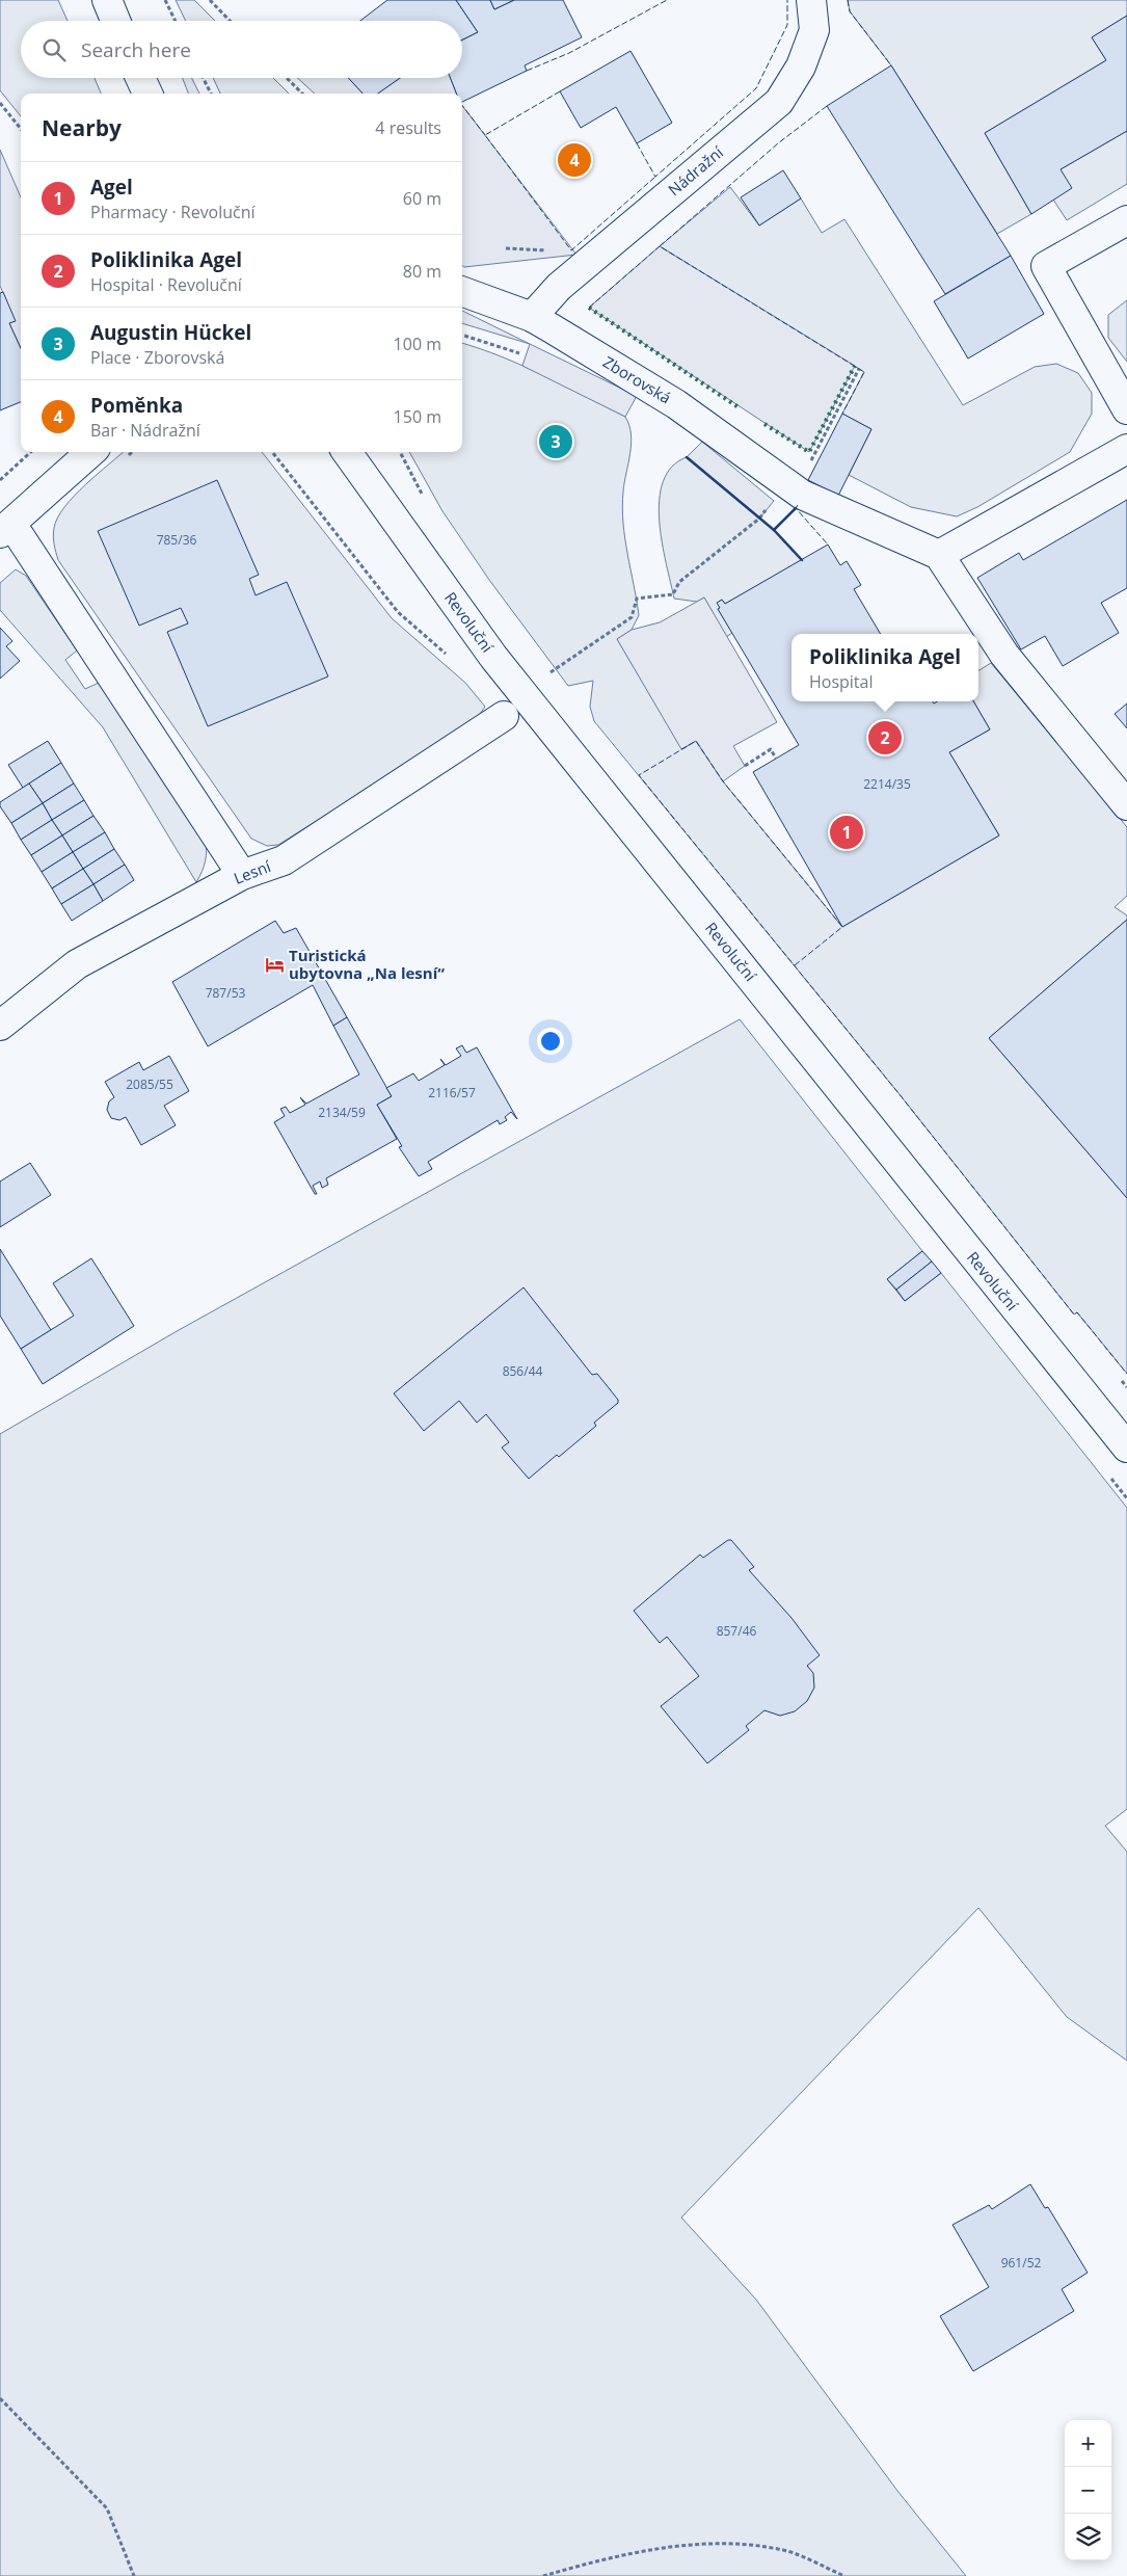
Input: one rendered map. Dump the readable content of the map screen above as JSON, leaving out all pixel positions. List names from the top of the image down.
{
  "streets": {
    "street": [
      "Nádražní",
      "Zborovská",
      "Revoluční",
      "Lesní"
    ]
  },
  "crossings": [
    ["Nádražní", "Zborovská"]
  ],
  "places": {
    "hotel": ["Turistická ubytovna „Na lesní“"]
  },
  "house_numbers": [
    "785/36",
    "2214/35",
    "787/53",
    "2085/55",
    "2116/57",
    "2134/59",
    "856/44",
    "857/46",
    "961/52"
  ],
  "page": {
    "search": "Search here",
    "heading": ["Nearby", "4 results"],
    "pins": [
      "4",
      "3",
      "2",
      "1"
    ],
    "list": [
      {
        "mark": "1",
        "name": "Agel",
        "note": "Pharmacy · Revoluční",
        "value": "60 m"
      },
      {
        "mark": "2",
        "name": "Poliklinika Agel",
        "note": "Hospital · Revoluční",
        "value": "80 m"
      },
      {
        "mark": "3",
        "name": "Augustin Hückel",
        "note": "Place · Zborovská",
        "value": "100 m"
      },
      {
        "mark": "4",
        "name": "Poměnka",
        "note": "Bar · Nádražní",
        "value": "150 m"
      }
    ],
    "popup": ["Poliklinika Agel", "Hospital"],
    "map_buttons": ["+", "−"]
  }
}
